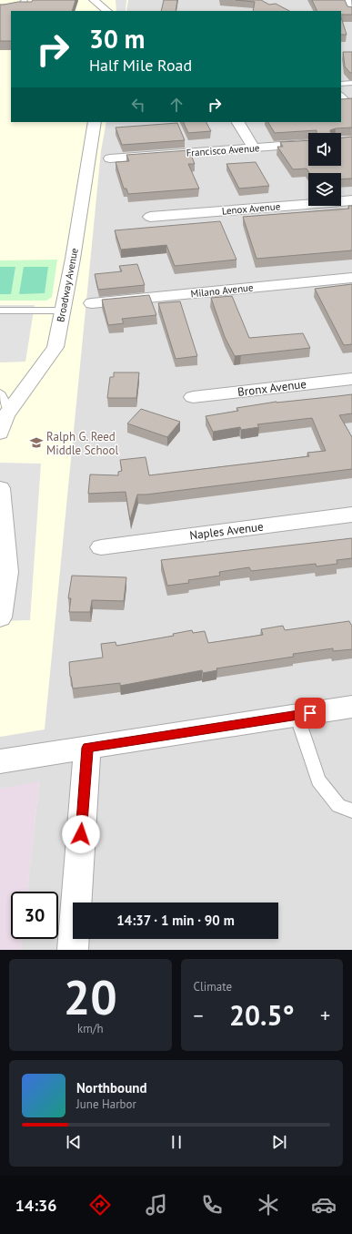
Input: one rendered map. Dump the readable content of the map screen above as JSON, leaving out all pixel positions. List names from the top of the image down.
{
  "streets": {
    "street": [
      "Francisco Avenue",
      "Lenox Avenue",
      "Broadway Avenue",
      "Milano Avenue",
      "Bronx Avenue",
      "Naples Avenue"
    ]
  },
  "places": {
    "school or university": ["Ralph G. Reed Middle School"]
  },
  "page": {
    "turn": ["30 m", "Half Mile Road"],
    "limit": "30",
    "trip": "14:37 · 1 min · 90 m",
    "tile": [
      ["20", "km/h"],
      "Climate"
    ],
    "heat": ["−", "20.5°", "+"],
    "song": ["Northbound", "June Harbor"],
    "tabs": "14:36"
  }
}
